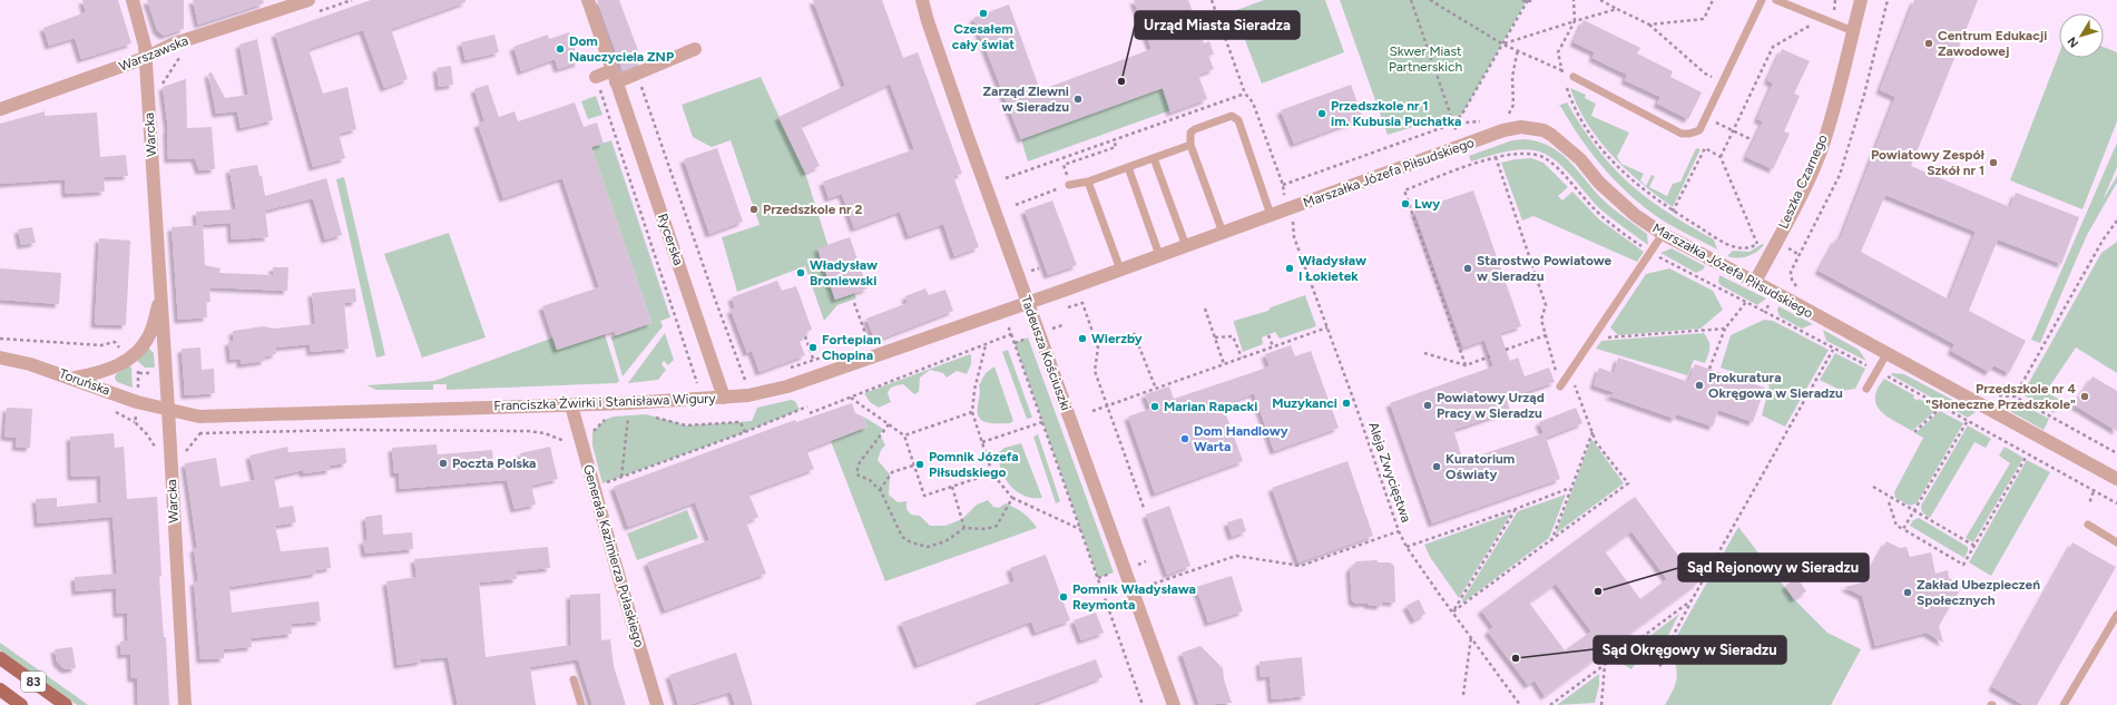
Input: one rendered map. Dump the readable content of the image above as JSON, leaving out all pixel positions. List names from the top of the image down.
{
  "streets": {
    "main road": ["83"],
    "street": [
      "Warszawska",
      "Warcka",
      "Marszałka Józefa Piłsudskiego",
      "Leszka Czarnego",
      "Rycerska",
      "Tadeusza Kościuszki",
      "Toruńska",
      "Franciszka Żwirki i Stanisława Wigury",
      "Generała Kazimierza Pułaskiego"
    ],
    "path": ["Aleja Zwycięstwa"]
  },
  "crossings": [
    ["Warszawska", "Warcka"],
    ["Warcka", "Toruńska"],
    ["Warcka", "Franciszka Żwirki i Stanisława Wigury"],
    ["Marszałka Józefa Piłsudskiego", "Leszka Czarnego"],
    ["Marszałka Józefa Piłsudskiego", "Tadeusza Kościuszki"],
    ["Marszałka Józefa Piłsudskiego", "Franciszka Żwirki i Stanisława Wigury"],
    ["Rycerska", "Franciszka Żwirki i Stanisława Wigury"],
    ["Tadeusza Kościuszki", "Franciszka Żwirki i Stanisława Wigury"],
    ["Toruńska", "Franciszka Żwirki i Stanisława Wigury"],
    ["Franciszka Żwirki i Stanisława Wigury", "Generała Kazimierza Pułaskiego"]
  ],
  "parks": ["Skwer Miast Partnerskich"],
  "places": [
    "Czesałem cały świat",
    "Centrum Edukacji Zawodowej",
    "Dom Nauczyciela ZNP",
    "Urząd Miasta Sieradza",
    "Zarząd Zlewni w Sieradzu",
    "Przedszkole nr 1 im. Kubusia Puchatka",
    "Powiatowy Zespół Szkół nr 1",
    "Lwy",
    "Przedszkole nr 2",
    "Władysław I Łokietek",
    "Starostwo Powiatowe w Sieradzu",
    "Władysław Broniewski",
    "Wierzby",
    "Fortepian Chopina",
    "Prokuratura Okręgowa w Sieradzu",
    "Przedszkole nr 4 \"Słoneczne Przedszkole\"",
    "Muzykanci",
    "Powiatowy Urząd Pracy w Sieradzu",
    "Marian Rapacki",
    "Dom Handlowy Warta",
    "Poczta Polska",
    "Pomnik Józefa Piłsudskiego",
    "Kuratorium Oświaty",
    "Sąd Rejonowy w Sieradzu",
    "Zakład Ubezpieczeń Społecznych",
    "Pomnik Władysława Reymonta",
    "Sąd Okręgowy w Sieradzu"
  ],
  "north": "bottom left"
}
